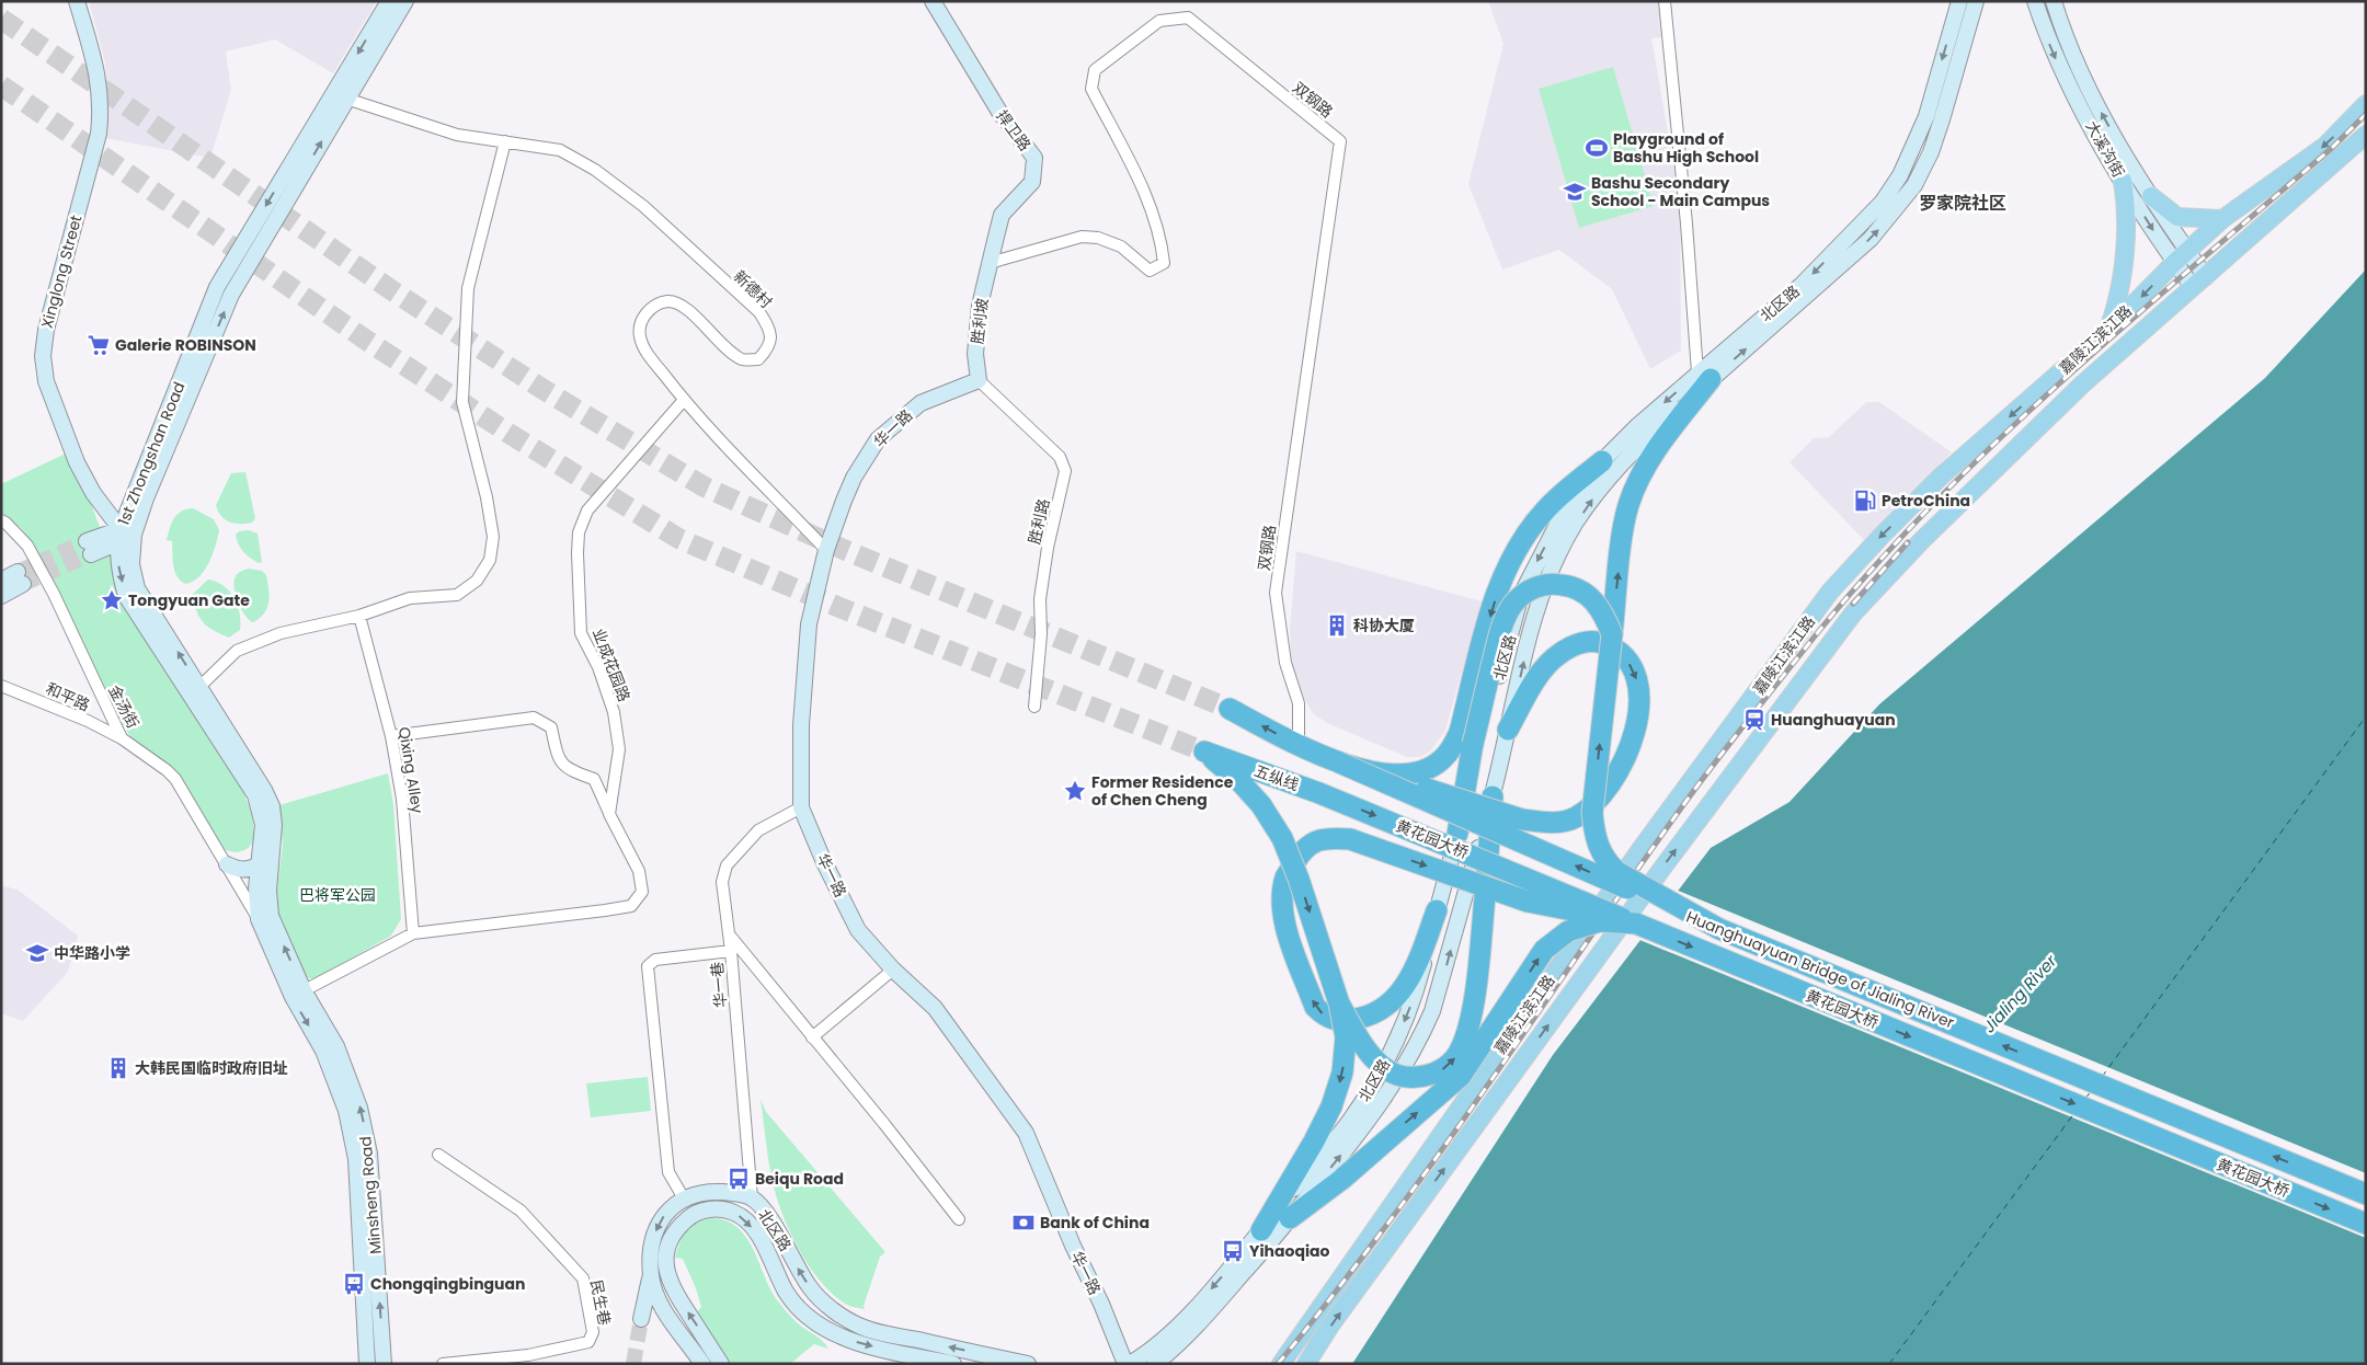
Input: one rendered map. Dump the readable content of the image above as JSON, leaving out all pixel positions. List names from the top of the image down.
{
  "streets": {
    "highway": ["五纵线", "黄花园大桥", "Huanghuayuan Bridge of Jialing River"],
    "main road": [
      "捍卫路",
      "大溪沟街",
      "Xinglong Street",
      "北区路",
      "胜利坡",
      "嘉陵江滨江路",
      "华一路",
      "1st Zhongshan Road",
      "Minsheng Road"
    ],
    "street": [
      "双钢路",
      "新德村",
      "胜利路",
      "业成花园路",
      "和平路",
      "金汤街",
      "Qixing Alley",
      "华一巷",
      "民生巷"
    ]
  },
  "crossings": [
    ["双钢路", "捍卫路"],
    ["双钢路", "胜利坡"],
    ["双钢路", "Huanghuayuan Bridge of Jialing River"],
    ["捍卫路", "胜利坡"],
    ["大溪沟街", "嘉陵江滨江路"],
    ["Xinglong Street", "1st Zhongshan Road"],
    ["新德村", "华一路"],
    ["新德村", "1st Zhongshan Road"],
    ["新德村", "业成花园路"],
    ["北区路", "华一路"],
    ["北区路", "华一巷"],
    ["胜利坡", "华一路"],
    ["胜利坡", "胜利路"],
    ["华一路", "胜利路"],
    ["华一路", "华一巷"],
    ["1st Zhongshan Road", "金汤街"],
    ["1st Zhongshan Road", "Minsheng Road"],
    ["和平路", "金汤街"],
    ["金汤街", "Minsheng Road"],
    ["五纵线", "黄花园大桥"]
  ],
  "one_way": ["黄花园大桥", "Huanghuayuan Bridge of Jialing River"],
  "districts": ["罗家院社区"],
  "water": ["Jialing River"],
  "parks": ["巴将军公园"],
  "places": {
    "sports": ["Playground of Bashu High School"],
    "school or university": ["Bashu Secondary School - Main Campus", "中华路小学"],
    "supermarket": ["Galerie ROBINSON"],
    "fuel station": ["PetroChina"],
    "place": ["Tongyuan Gate", "Former Residence of Chen Cheng"],
    "building": ["科协大厦", "大韩民国临时政府旧址"],
    "station": ["Huanghuayuan"],
    "bus stop": ["Beiqu Road", "Yihaoqiao", "Chongqingbinguan"],
    "bank": ["Bank of China"]
  }
}
